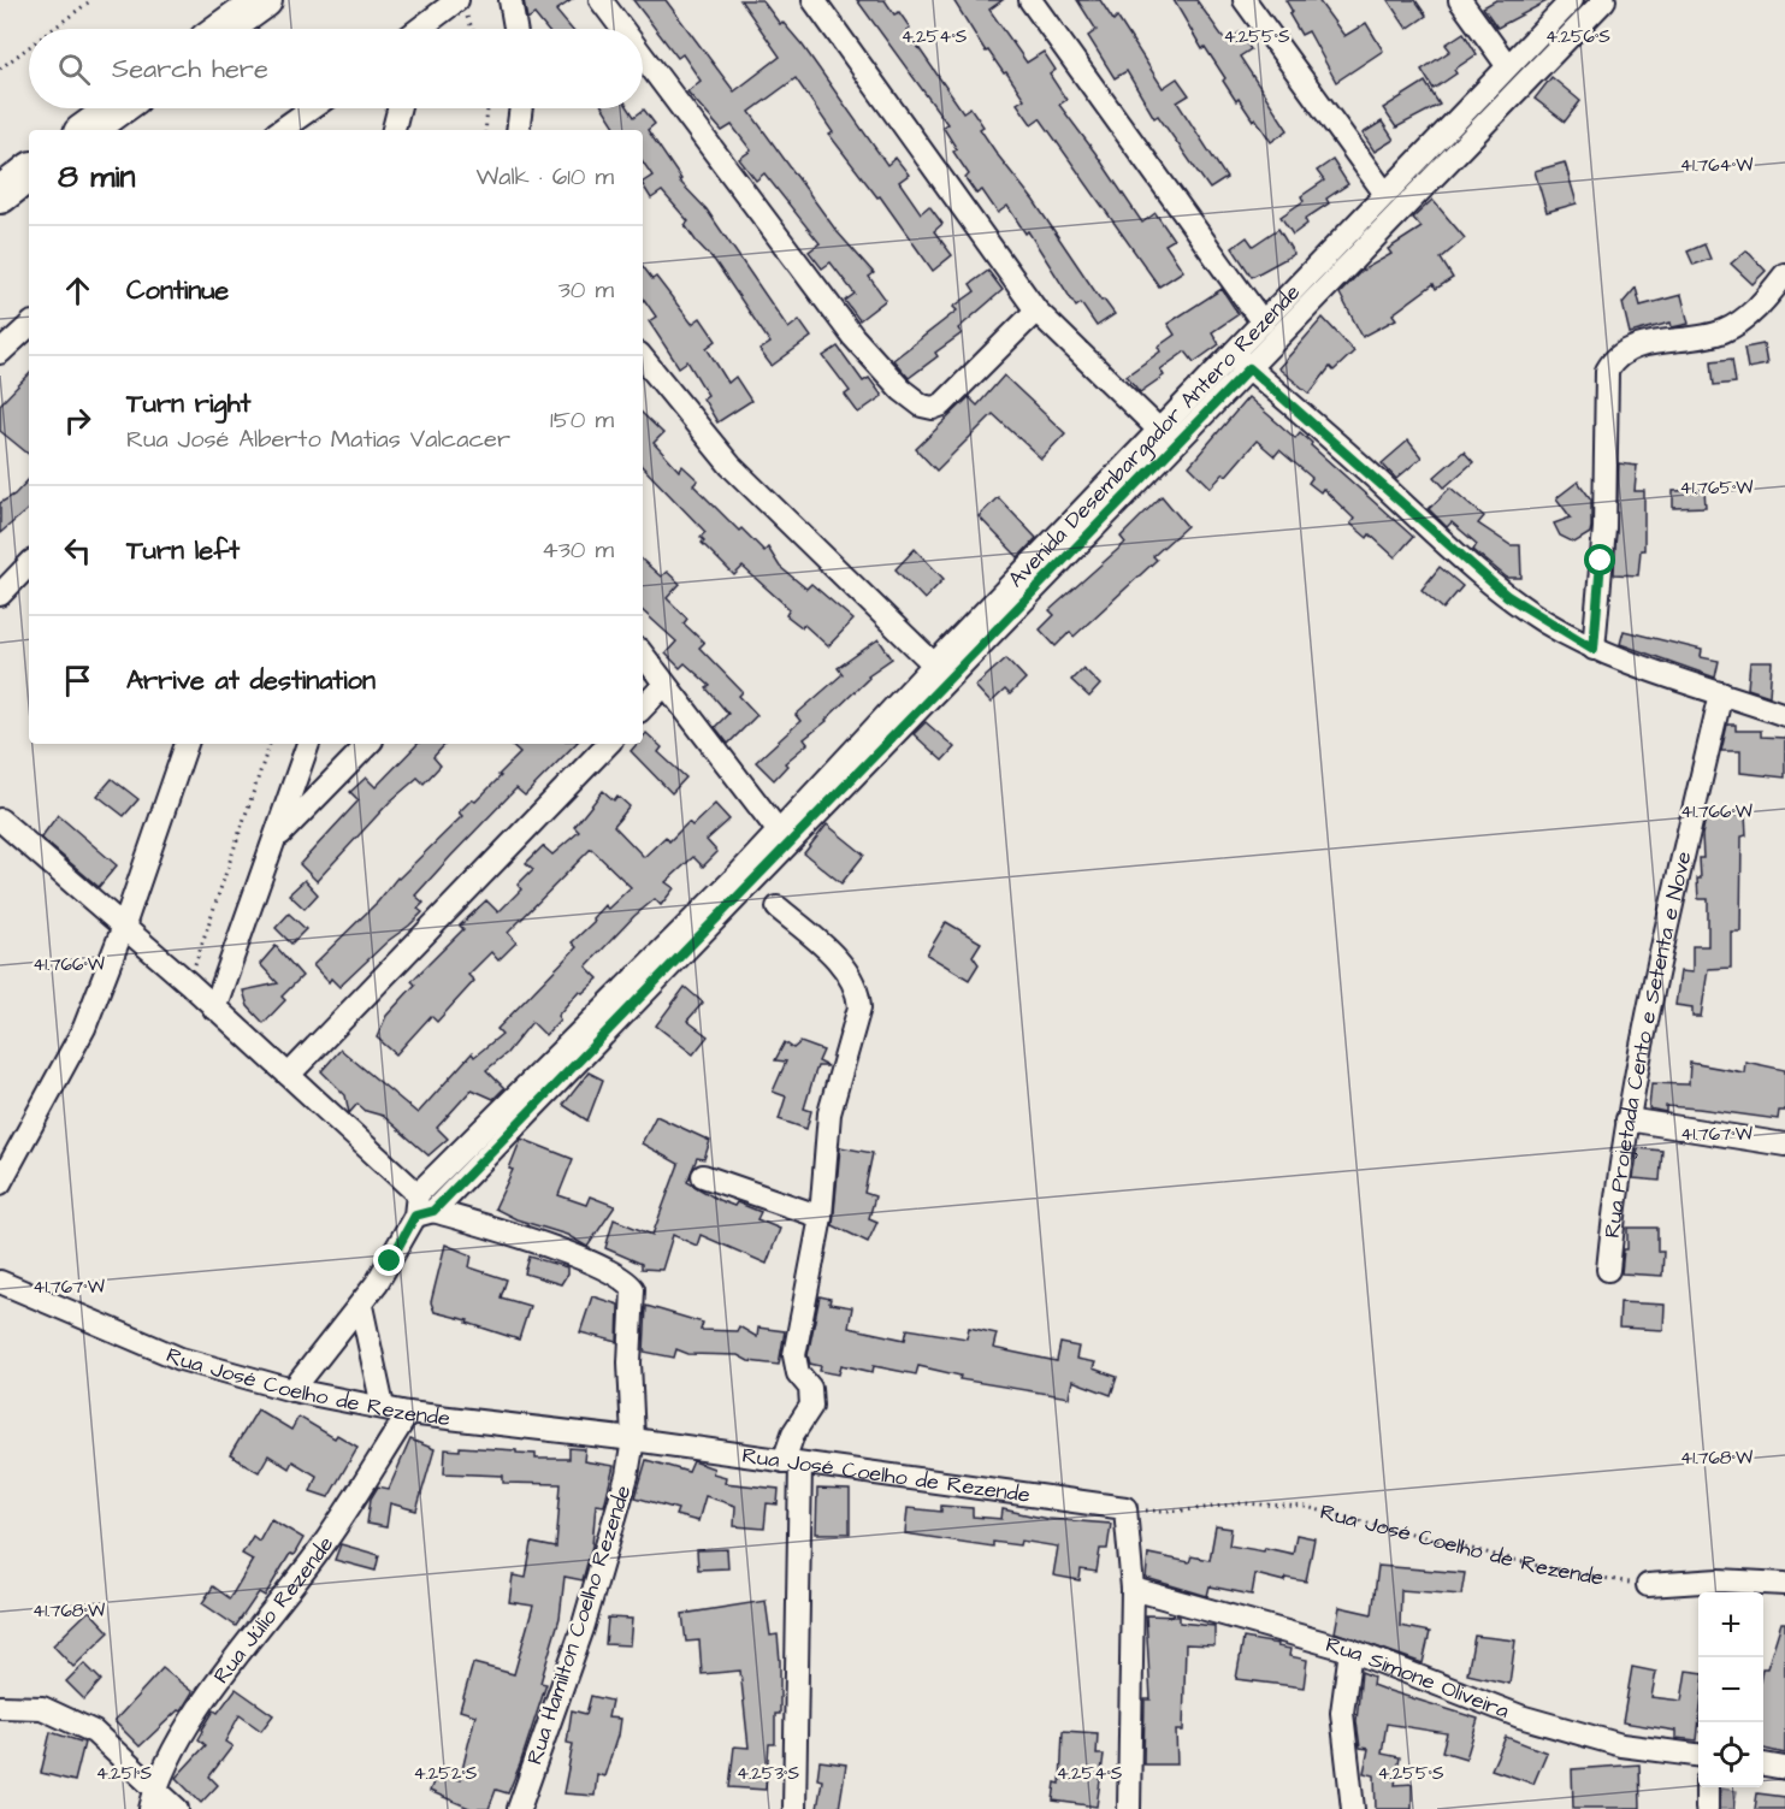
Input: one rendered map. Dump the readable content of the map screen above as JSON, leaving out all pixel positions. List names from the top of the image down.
{
  "streets": {
    "street": [
      "Avenida Desembargador Antero Rezende",
      "Rua Projetada Cento e Setenta e Nove",
      "Rua José Coelho de Rezende",
      "Rua Júlio Rezende",
      "Rua Hamilton Coelho Rezende",
      "Rua Simone Oliveira"
    ]
  },
  "crossings": [
    ["Avenida Desembargador Antero Rezende", "Rua José Coelho de Rezende"],
    ["Avenida Desembargador Antero Rezende", "Rua Hamilton Coelho Rezende"],
    ["Rua José Coelho de Rezende", "Rua Júlio Rezende"],
    ["Rua José Coelho de Rezende", "Rua Hamilton Coelho Rezende"]
  ],
  "page": {
    "search": "Search here",
    "heading": ["8 min", "Walk · 610 m"],
    "list": [
      ["Continue", "30 m"],
      ["Turn right", "Rua José Alberto Matias Valcacer", "150 m"],
      ["Turn left", "430 m"],
      "Arrive at destination"
    ],
    "map_buttons": ["+", "−"]
  },
  "coordinates": [
    "4.254°S",
    "4.255°S",
    "4.256°S",
    "41.764°W",
    "41.765°W",
    "41.766°W",
    "41.767°W",
    "41.768°W",
    "4.251°S",
    "4.252°S",
    "4.253°S"
  ]
}
